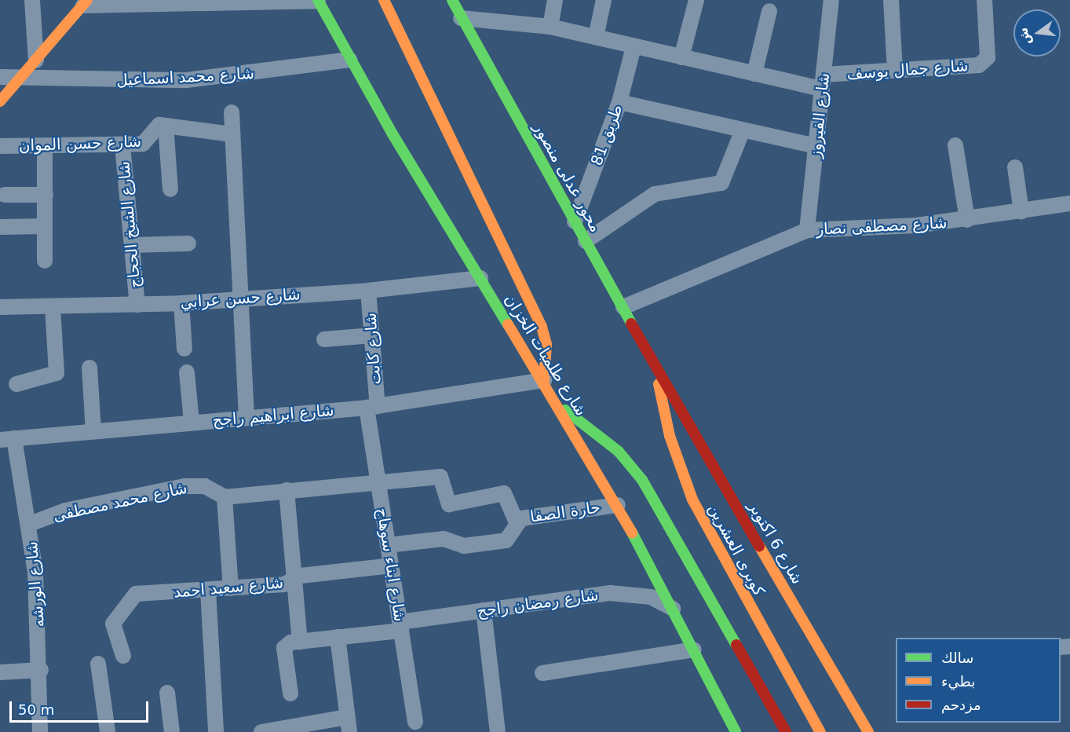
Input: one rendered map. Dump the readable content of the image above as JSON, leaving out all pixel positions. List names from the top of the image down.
{
  "streets": {
    "main road": [
      "محور عدلى منصور",
      "شارع طلمبات الخزان",
      "شارع 6 اكتوبر",
      "كوبرى العشرين"
    ],
    "street": [
      "شارع جمال يوسف",
      "شارع محمد اسماعيل",
      "شارع الفيروز",
      "طريق 81",
      "شارع حسن الموان",
      "شارع الشيخ الحجاج",
      "شارع مصطفى نصار",
      "شارع حسن عرابي",
      "شارع كابت",
      "شارع ابراهيم راجح",
      "شارع محمد مصطفى",
      "حارة الصفا",
      "شارع ابناء سوهاج",
      "شارع الورشه",
      "شارع سعيد احمد",
      "شارع رمضان راجح"
    ]
  },
  "crossings": [
    ["شارع جمال يوسف", "شارع الفيروز"],
    ["شارع جمال يوسف", "طريق 81"],
    ["شارع جمال يوسف", "محور عدلى منصور"],
    ["شارع محمد اسماعيل", "شارع طلمبات الخزان"],
    ["شارع الفيروز", "شارع مصطفى نصار"],
    ["طريق 81", "محور عدلى منصور"],
    ["شارع حسن الموان", "شارع الشيخ الحجاج"],
    ["محور عدلى منصور", "شارع مصطفى نصار"],
    ["محور عدلى منصور", "شارع 6 اكتوبر"],
    ["محور عدلى منصور", "كوبرى العشرين"],
    ["شارع الشيخ الحجاج", "شارع حسن عرابي"],
    ["شارع حسن عرابي", "شارع كابت"],
    ["شارع حسن عرابي", "شارع طلمبات الخزان"],
    ["شارع كابت", "شارع ابراهيم راجح"],
    ["شارع كابت", "شارع ابناء سوهاج"],
    ["شارع طلمبات الخزان", "شارع ابراهيم راجح"],
    ["شارع طلمبات الخزان", "حارة الصفا"],
    ["شارع طلمبات الخزان", "شارع رمضان راجح"],
    ["شارع ابراهيم راجح", "شارع ابناء سوهاج"],
    ["شارع ابراهيم راجح", "شارع الورشه"],
    ["شارع محمد مصطفى", "شارع الورشه"],
    ["حارة الصفا", "شارع ابناء سوهاج"],
    ["شارع 6 اكتوبر", "كوبرى العشرين"],
    ["شارع ابناء سوهاج", "شارع سعيد احمد"],
    ["شارع ابناء سوهاج", "شارع رمضان راجح"]
  ],
  "legend": ["سالك", "بطيء", "مزدحم"],
  "scale_bar": "50 m",
  "north": "left"
}
